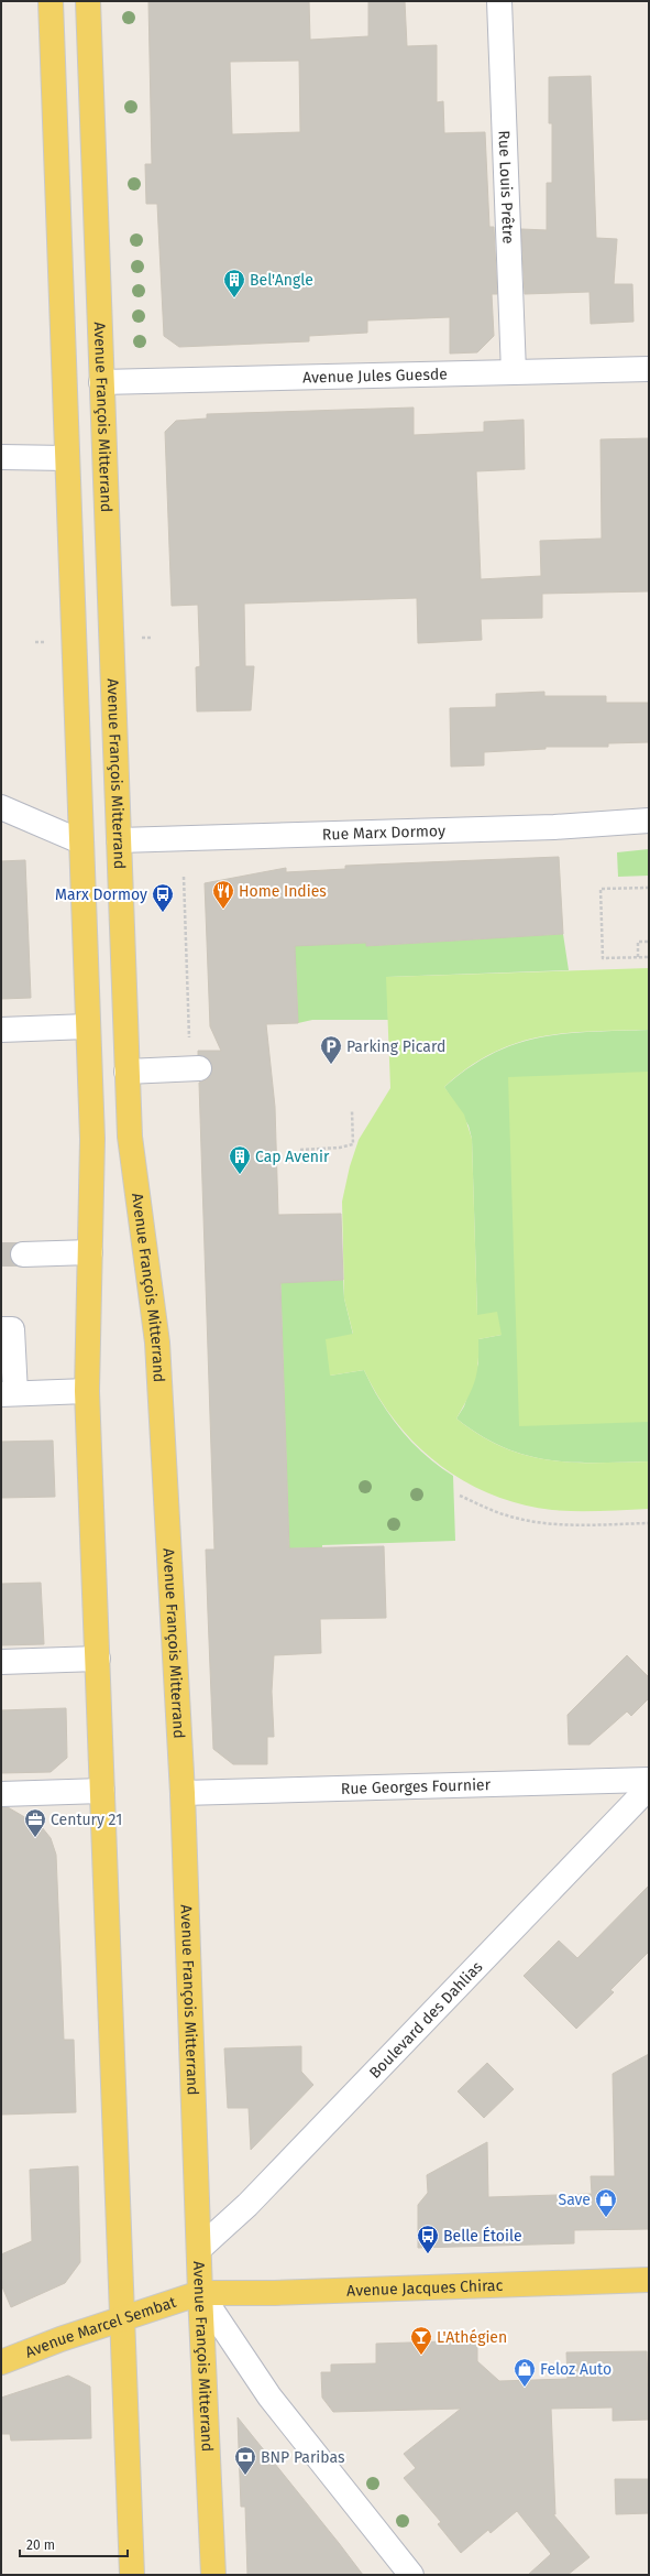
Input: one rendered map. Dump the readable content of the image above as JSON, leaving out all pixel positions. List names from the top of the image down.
{
  "streets": {
    "main road": ["Avenue François Mitterrand", "Avenue Jacques Chirac", "Avenue Marcel Sembat"],
    "street": [
      "Rue Louis Prêtre",
      "Avenue Jules Guesde",
      "Rue Marx Dormoy",
      "Rue Georges Fournier",
      "Boulevard des Dahlias"
    ]
  },
  "crossings": [
    ["Rue Louis Prêtre", "Avenue Jules Guesde"],
    ["Avenue Jules Guesde", "Avenue François Mitterrand"],
    ["Avenue François Mitterrand", "Rue Marx Dormoy"],
    ["Avenue François Mitterrand", "Rue Georges Fournier"],
    ["Avenue François Mitterrand", "Boulevard des Dahlias"],
    ["Avenue François Mitterrand", "Avenue Jacques Chirac"],
    ["Avenue François Mitterrand", "Avenue Marcel Sembat"],
    ["Avenue Jacques Chirac", "Avenue Marcel Sembat"]
  ],
  "places": {
    "building": ["Bel'Angle", "Cap Avenir"],
    "restaurant": ["Home Indies"],
    "bus stop": ["Marx Dormoy", "Belle Étoile"],
    "parking": ["Parking Picard"],
    "office": ["Century 21"],
    "shop": ["Save", "Feloz Auto"],
    "bar": ["L'Athégien"],
    "bank": ["BNP Paribas"]
  },
  "scale_bar": "20 m"
}
